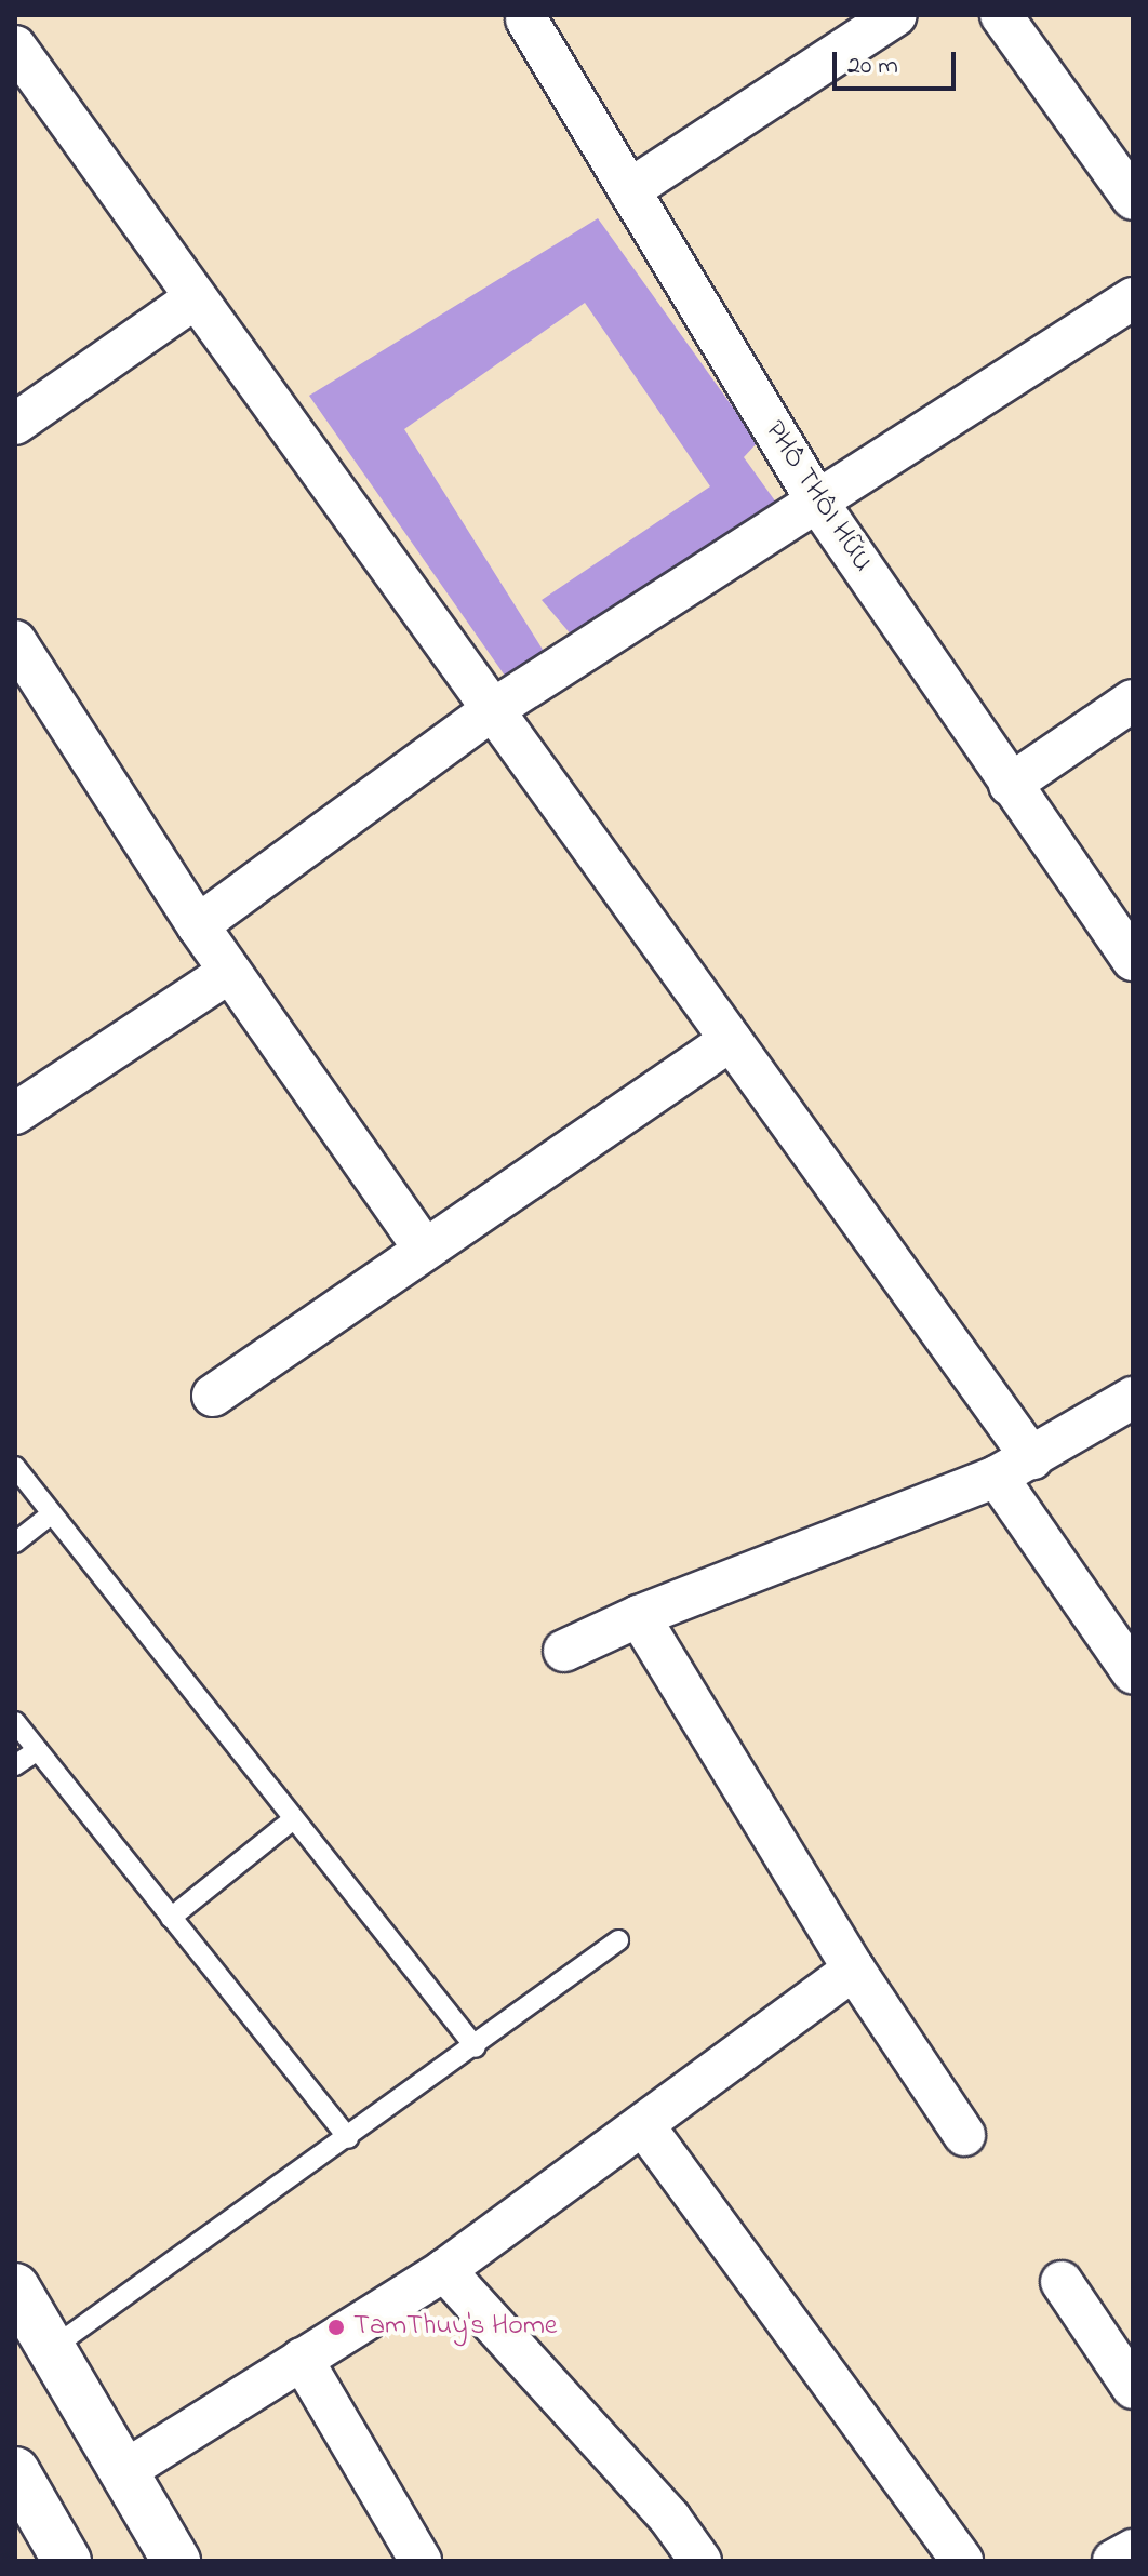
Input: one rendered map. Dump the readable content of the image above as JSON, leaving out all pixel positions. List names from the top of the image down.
{
  "streets": {
    "street": ["PHỐ THÔI HỮU"]
  },
  "places": ["TamThuy's Home"],
  "scale_bar": "20 m"
}
